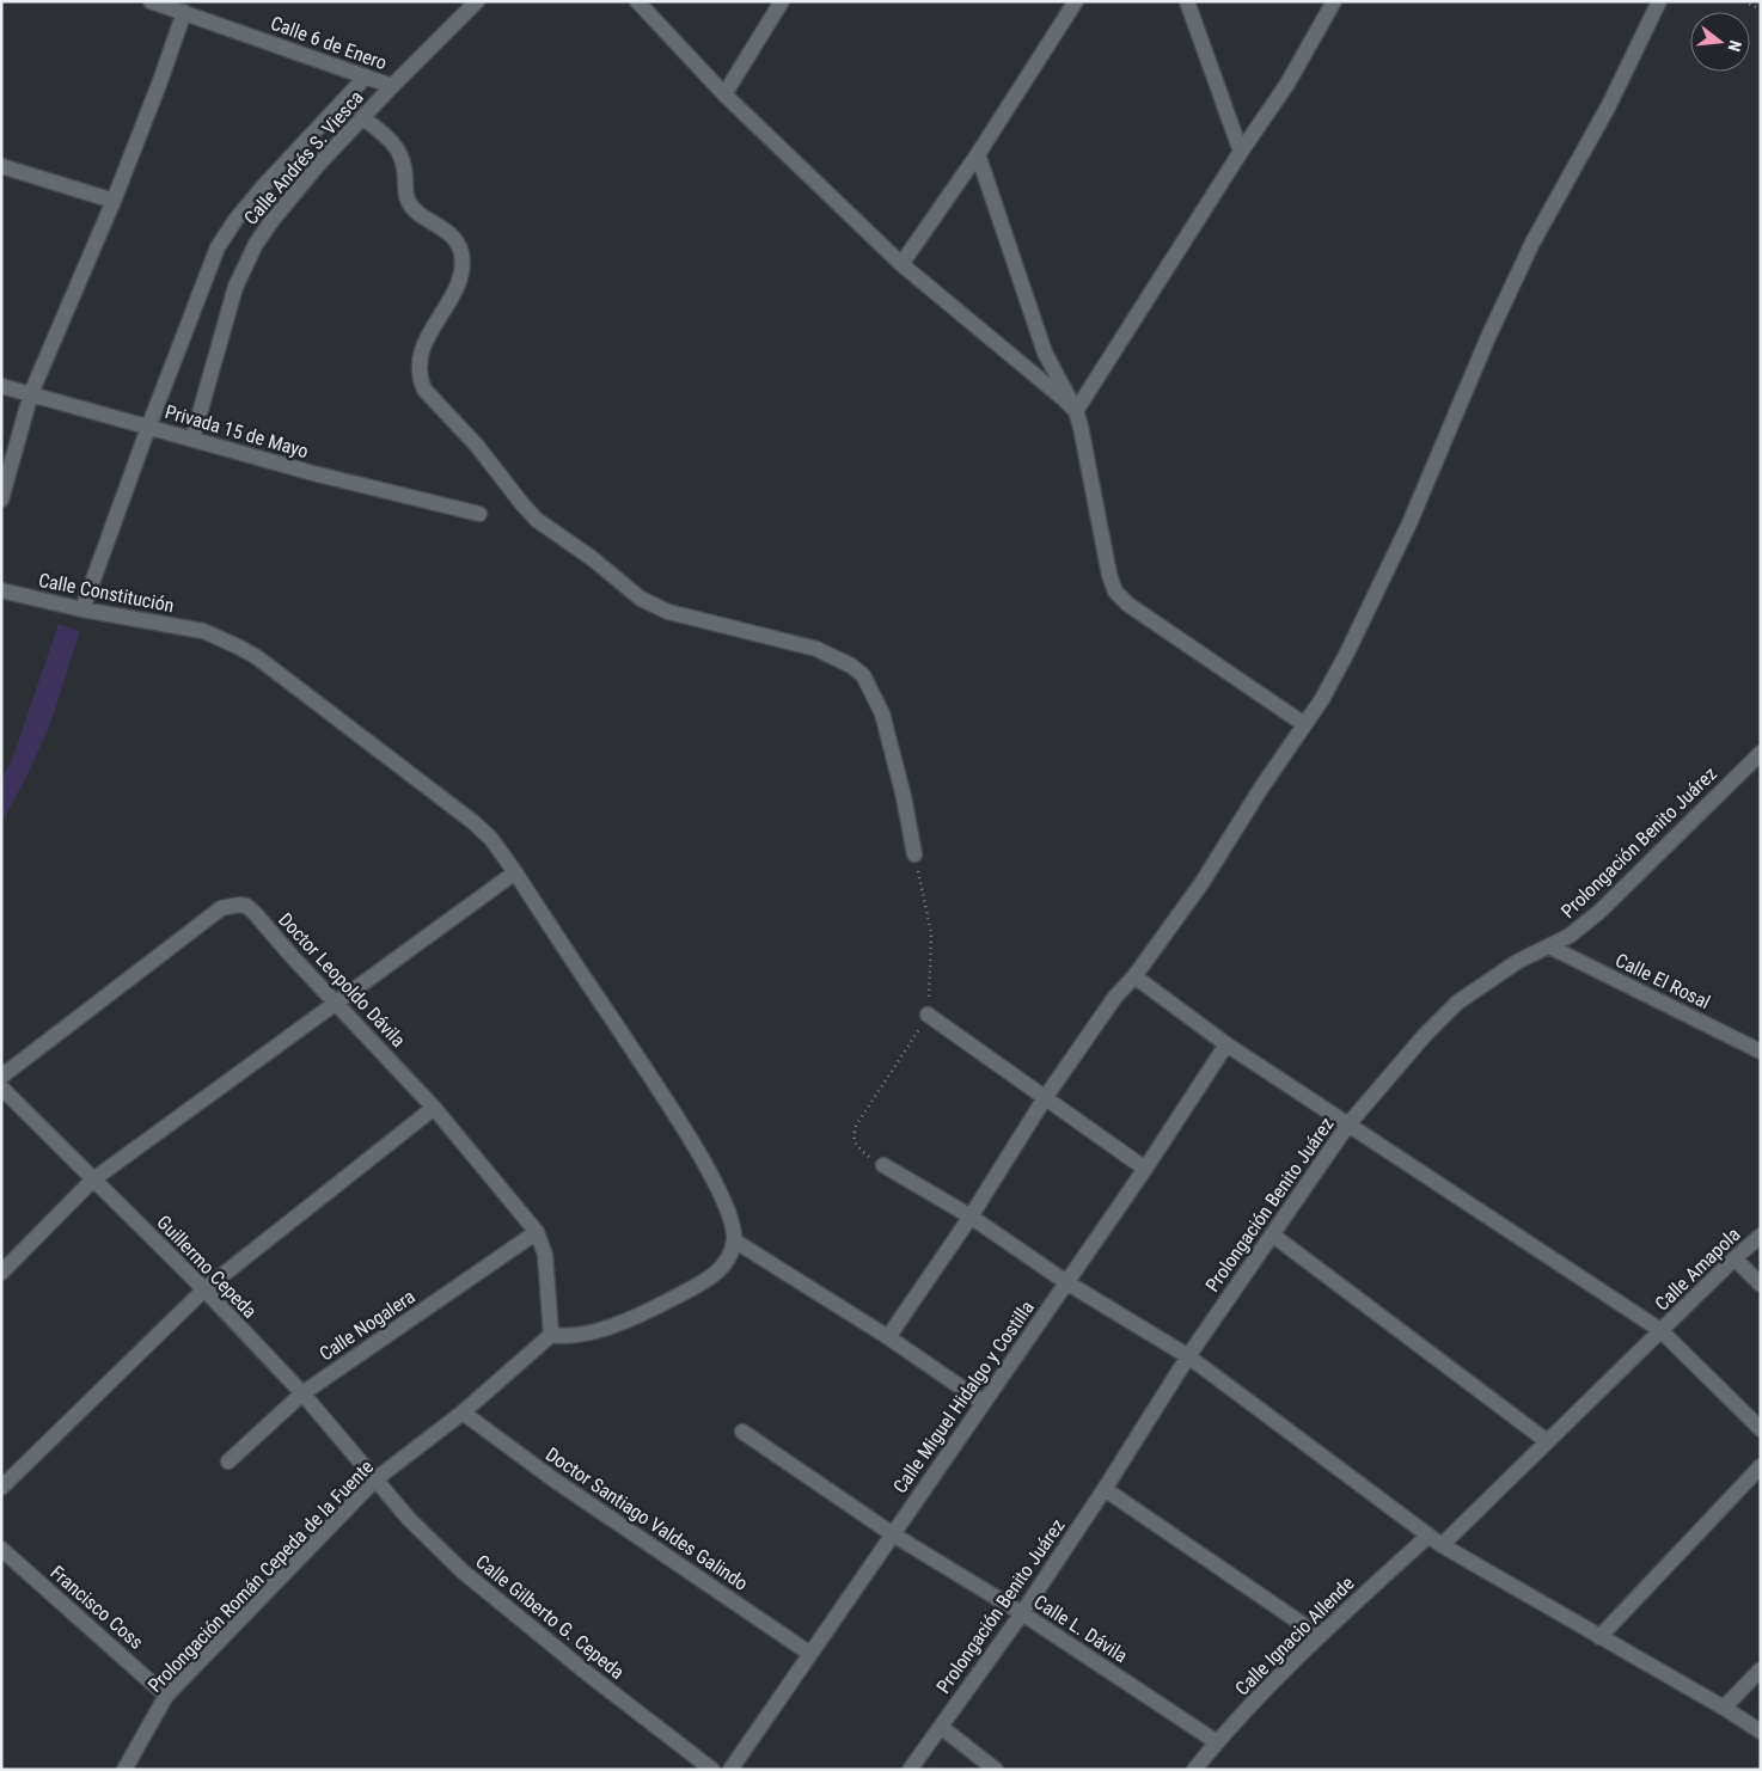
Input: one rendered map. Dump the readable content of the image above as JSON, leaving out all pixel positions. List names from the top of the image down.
{
  "streets": {
    "street": [
      "Calle 6 de Enero",
      "Calle Andrés S. Viesca",
      "Privada 15 de Mayo",
      "Calle Constitución",
      "Prolongación Benito Juárez",
      "Doctor Leopoldo Dávila",
      "Calle El Rosal",
      "Guillermo Cepeda",
      "Calle Amapola",
      "Calle Nogalera",
      "Calle Miguel Hidalgo y Costilla",
      "Doctor Santiago Valdes Galindo",
      "Prolongación Román Cepeda de la Fuente",
      "Francisco Coss",
      "Calle Gilberto G. Cepeda",
      "Calle L. Dávila",
      "Calle Ignacio Allende"
    ]
  },
  "crossings": [
    ["Calle 6 de Enero", "Calle Andrés S. Viesca"],
    ["Calle Andrés S. Viesca", "Privada 15 de Mayo"],
    ["Prolongación Benito Juárez", "Calle El Rosal"],
    ["Prolongación Benito Juárez", "Calle L. Dávila"],
    ["Doctor Leopoldo Dávila", "Calle Nogalera"],
    ["Doctor Leopoldo Dávila", "Prolongación Román Cepeda de la Fuente"],
    ["Guillermo Cepeda", "Calle Nogalera"],
    ["Guillermo Cepeda", "Prolongación Román Cepeda de la Fuente"],
    ["Guillermo Cepeda", "Calle Gilberto G. Cepeda"],
    ["Calle Miguel Hidalgo y Costilla", "Doctor Santiago Valdes Galindo"],
    ["Calle Miguel Hidalgo y Costilla", "Calle L. Dávila"],
    ["Doctor Santiago Valdes Galindo", "Prolongación Román Cepeda de la Fuente"],
    ["Prolongación Román Cepeda de la Fuente", "Francisco Coss"],
    ["Prolongación Román Cepeda de la Fuente", "Calle Gilberto G. Cepeda"],
    ["Calle L. Dávila", "Calle Ignacio Allende"]
  ],
  "north": "right"
}
